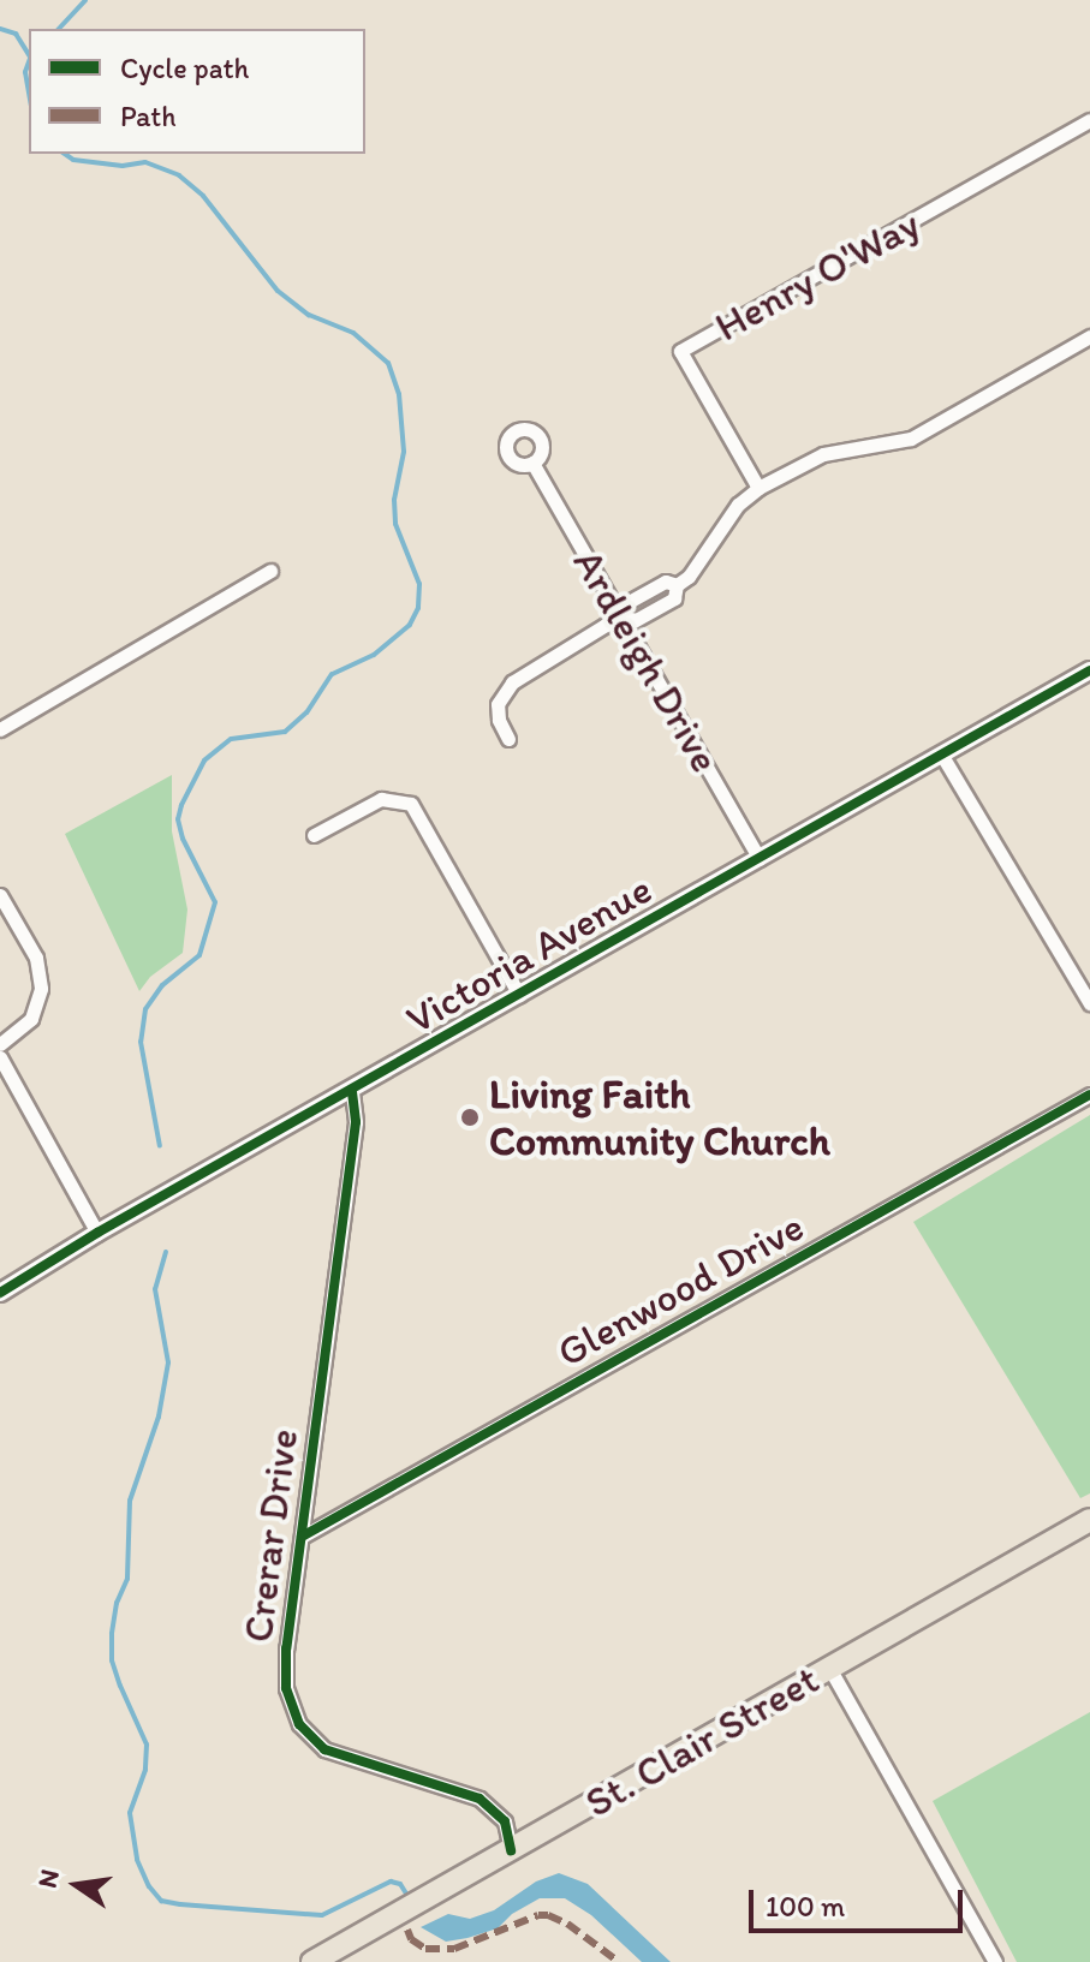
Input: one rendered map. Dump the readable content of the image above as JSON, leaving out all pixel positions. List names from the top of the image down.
{
  "streets": {
    "main road": ["St. Clair Street"],
    "street": [
      "Henry O'Way",
      "Ardleigh Drive",
      "Victoria Avenue",
      "Glenwood Drive",
      "Crerar Drive"
    ]
  },
  "crossings": [
    ["Ardleigh Drive", "Victoria Avenue"],
    ["Victoria Avenue", "Crerar Drive"],
    ["Glenwood Drive", "Crerar Drive"],
    ["Crerar Drive", "St. Clair Street"]
  ],
  "places": ["Living Faith Community Church"],
  "legend": ["Cycle path", "Path"],
  "scale_bar": "100 m",
  "north": "left"
}
